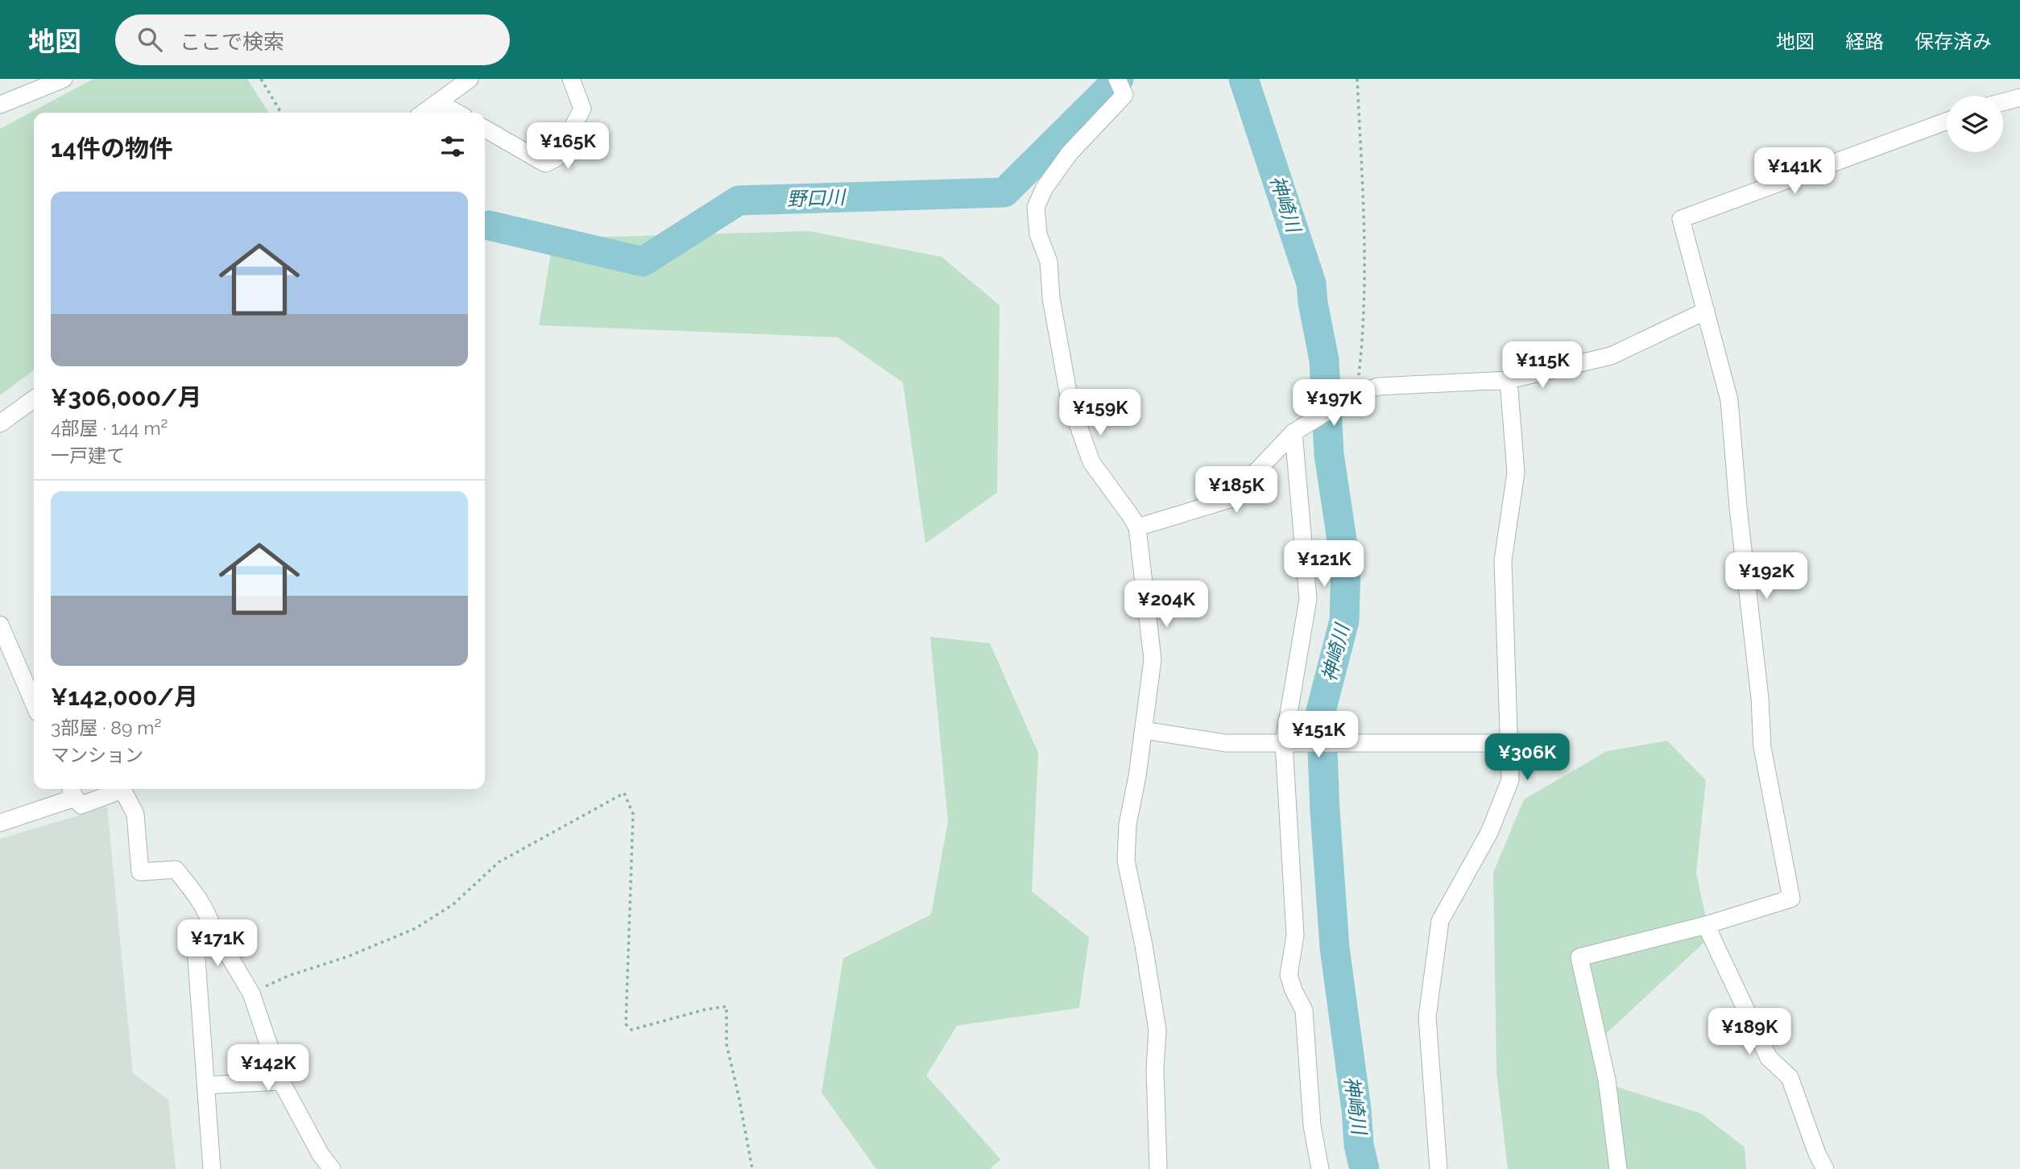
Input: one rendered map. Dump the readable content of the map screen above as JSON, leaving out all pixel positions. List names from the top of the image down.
{
  "water": ["野口川", "神崎川"],
  "page": {
    "header": "地図",
    "search": "ここで検索",
    "nav": ["地図", "経路", "保存済み"],
    "heading": "14件の物件",
    "price": [
      "¥165K",
      "¥141K",
      "¥115K",
      "¥197K",
      "¥159K",
      "¥185K",
      "¥121K",
      "¥192K",
      "¥204K",
      "¥151K",
      "¥306K",
      "¥171K",
      "¥189K",
      "¥142K"
    ],
    "list": [
      {
        "name": "¥306,000/月",
        "note": "4部屋 · 144 m² · 一戸建て"
      },
      {
        "name": "¥142,000/月",
        "note": "3部屋 · 89 m² · マンション"
      }
    ]
  }
}
